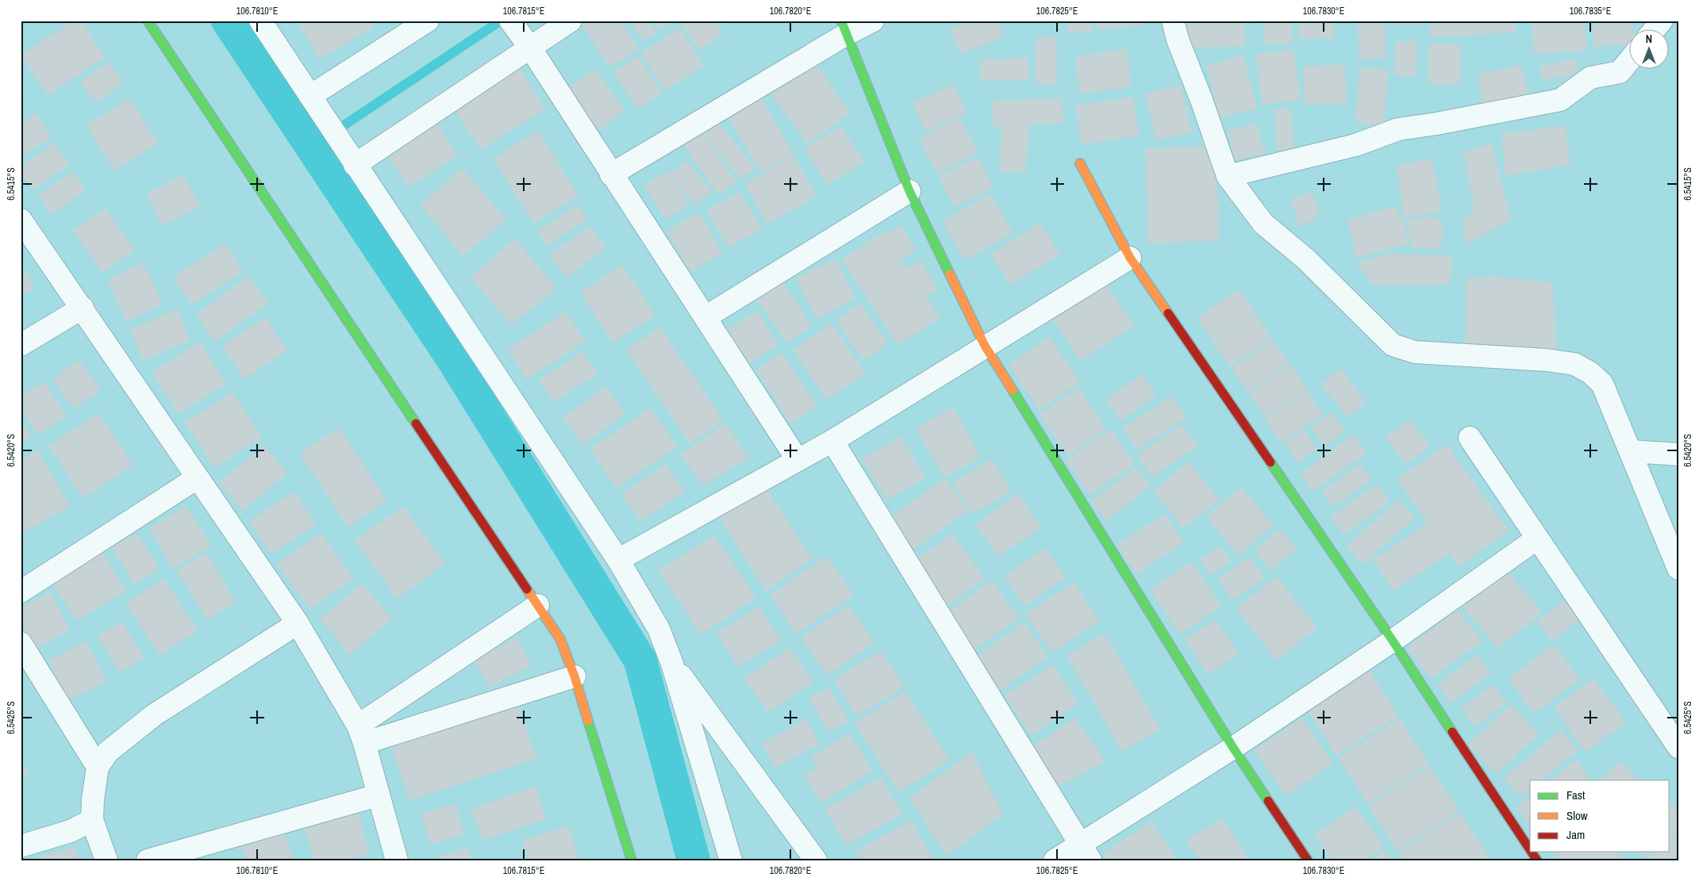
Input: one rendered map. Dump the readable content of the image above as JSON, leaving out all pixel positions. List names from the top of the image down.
{
  "legend": ["Fast", "Slow", "Jam"],
  "north": "top",
  "coordinates": [
    "106.7810°E",
    "106.7815°E",
    "106.7820°E",
    "106.7825°E",
    "106.7830°E",
    "106.7835°E",
    "6.5415°S",
    "6.5420°S",
    "6.5425°S"
  ]
}
